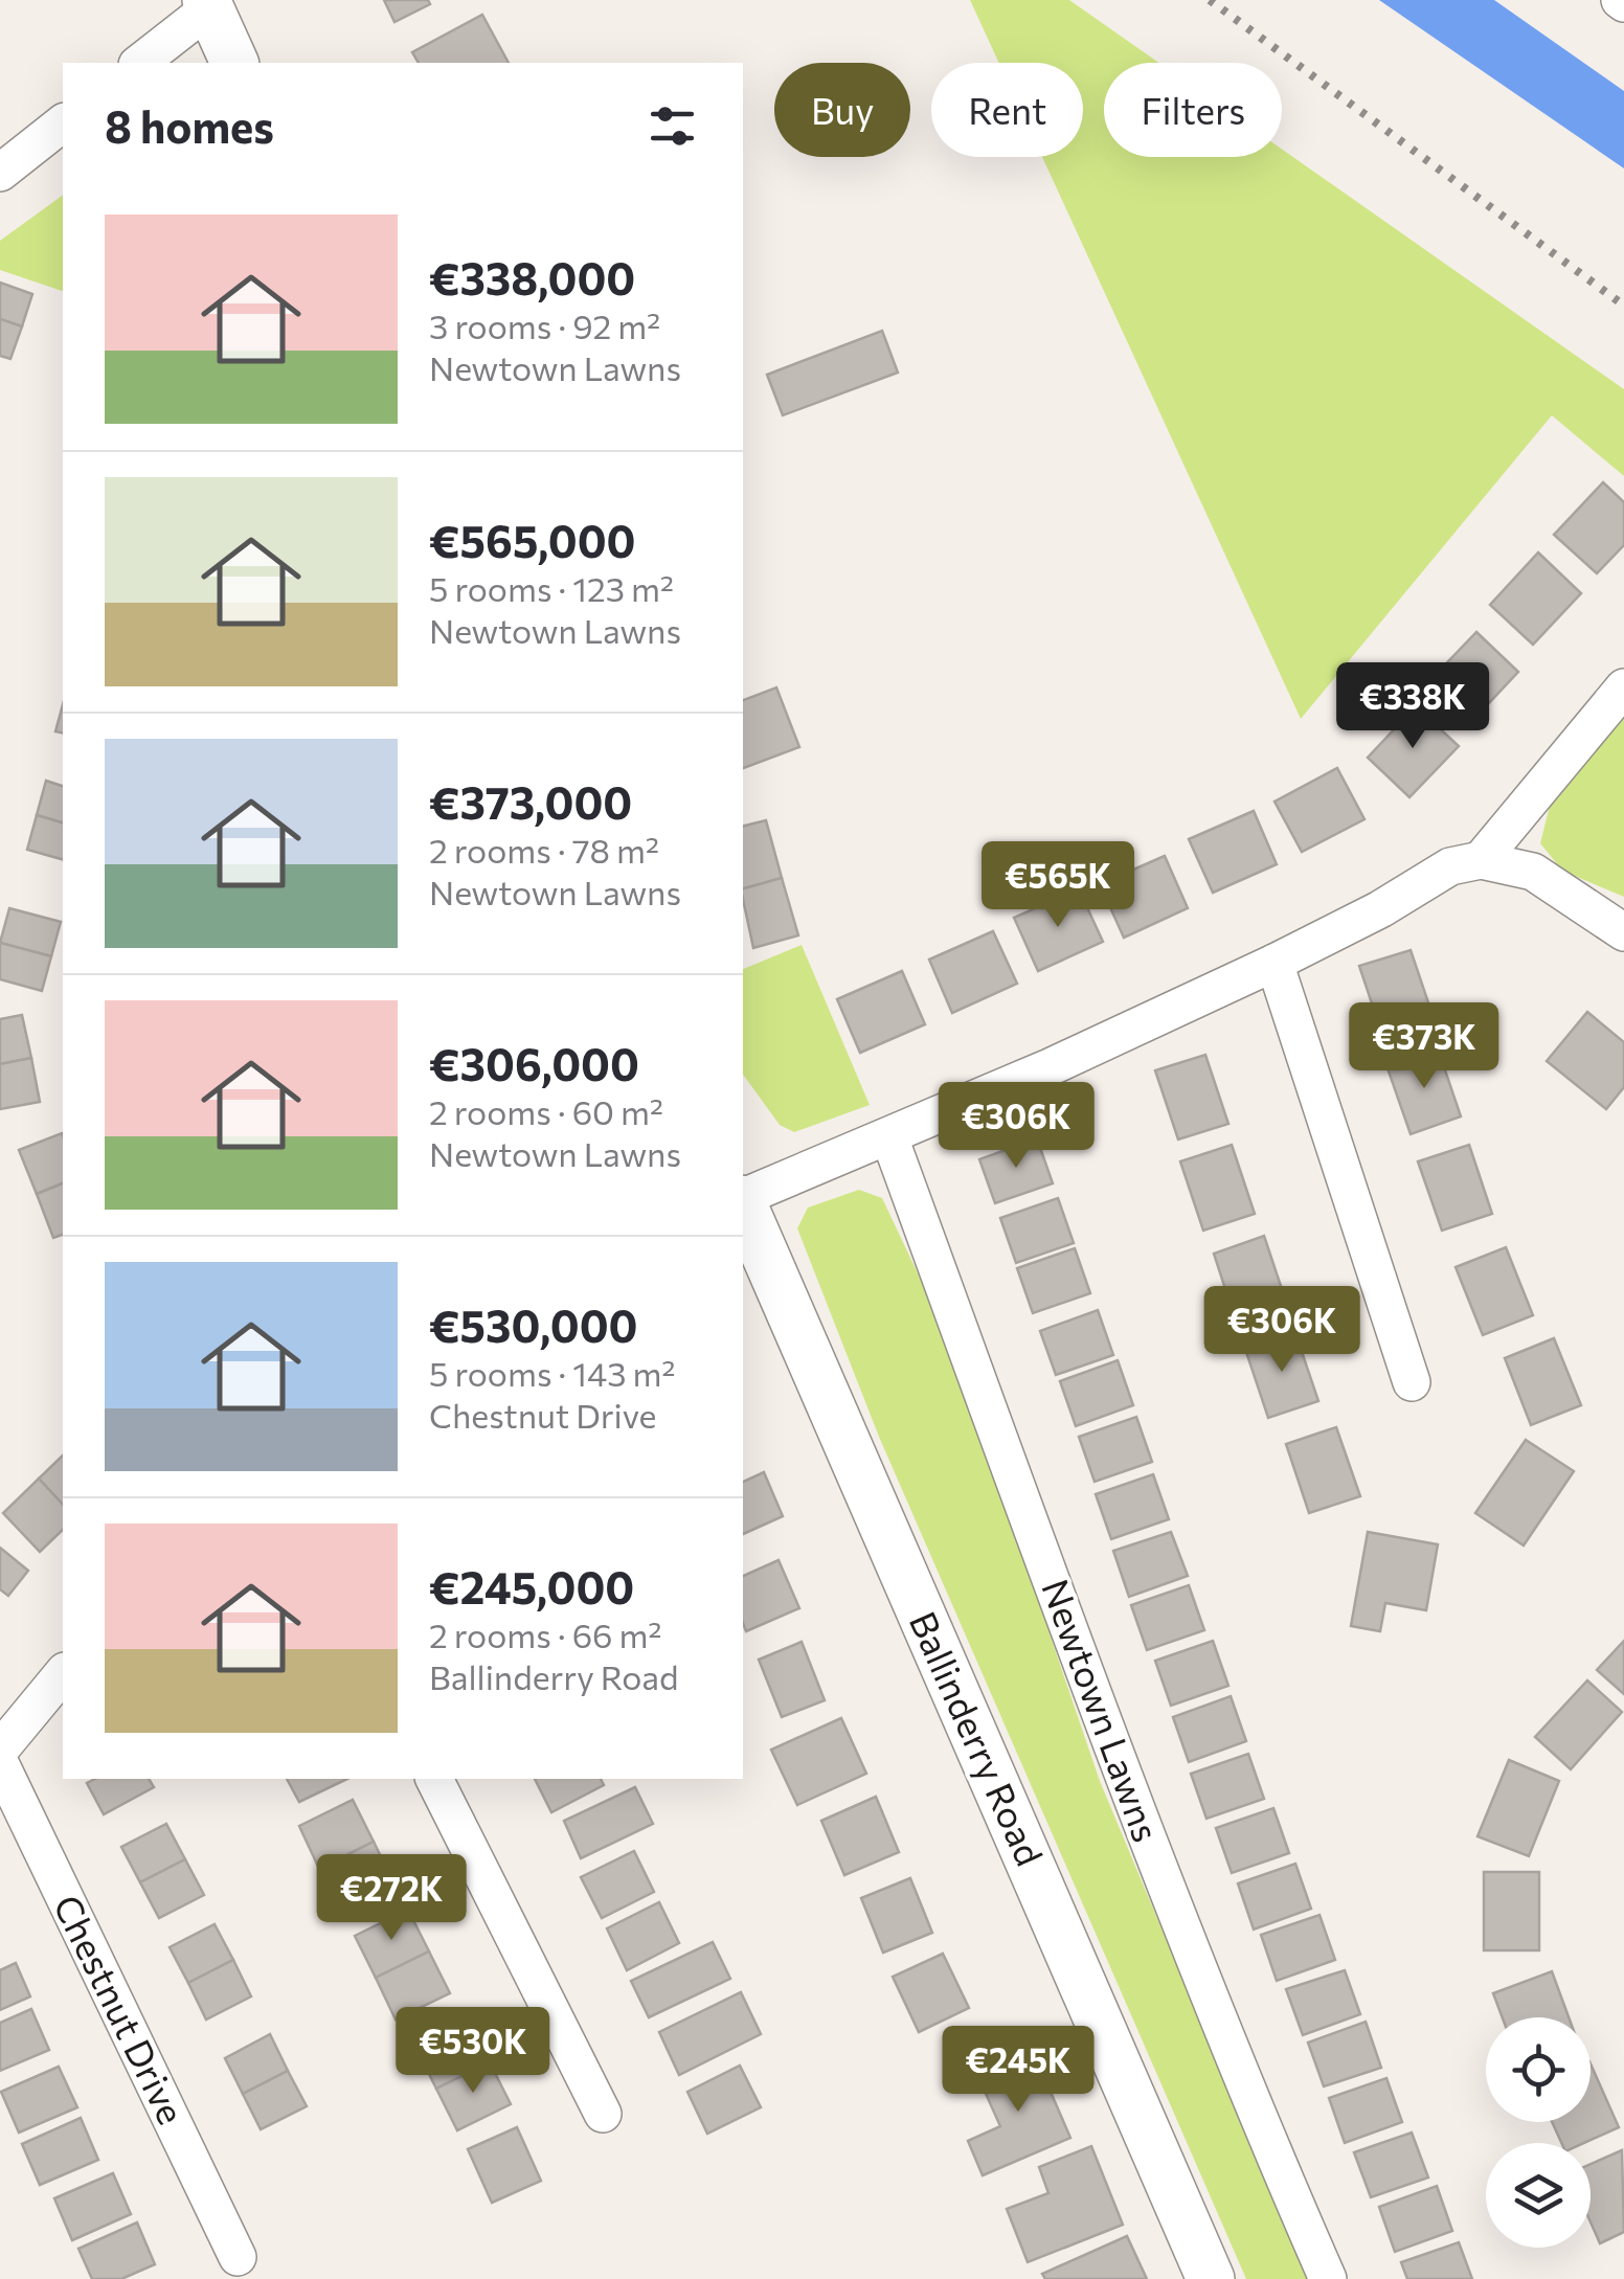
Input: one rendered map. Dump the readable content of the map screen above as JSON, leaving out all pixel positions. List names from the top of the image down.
{
  "streets": {
    "street": ["Newtown Lawns", "Ballinderry Road", "Chestnut Drive"]
  },
  "page": {
    "chip": ["Buy", "Rent", "Filters"],
    "heading": "8 homes",
    "list": [
      {
        "name": "€338,000",
        "note": "3 rooms · 92 m² · Newtown Lawns"
      },
      {
        "name": "€565,000",
        "note": "5 rooms · 123 m² · Newtown Lawns"
      },
      {
        "name": "€373,000",
        "note": "2 rooms · 78 m² · Newtown Lawns"
      },
      {
        "name": "€306,000",
        "note": "2 rooms · 60 m² · Newtown Lawns"
      },
      {
        "name": "€530,000",
        "note": "5 rooms · 143 m² · Chestnut Drive"
      },
      {
        "name": "€245,000",
        "note": "2 rooms · 66 m² · Ballinderry Road"
      }
    ],
    "price": [
      "€338K",
      "€565K",
      "€373K",
      "€306K",
      "€306K",
      "€272K",
      "€530K",
      "€245K"
    ]
  }
}
